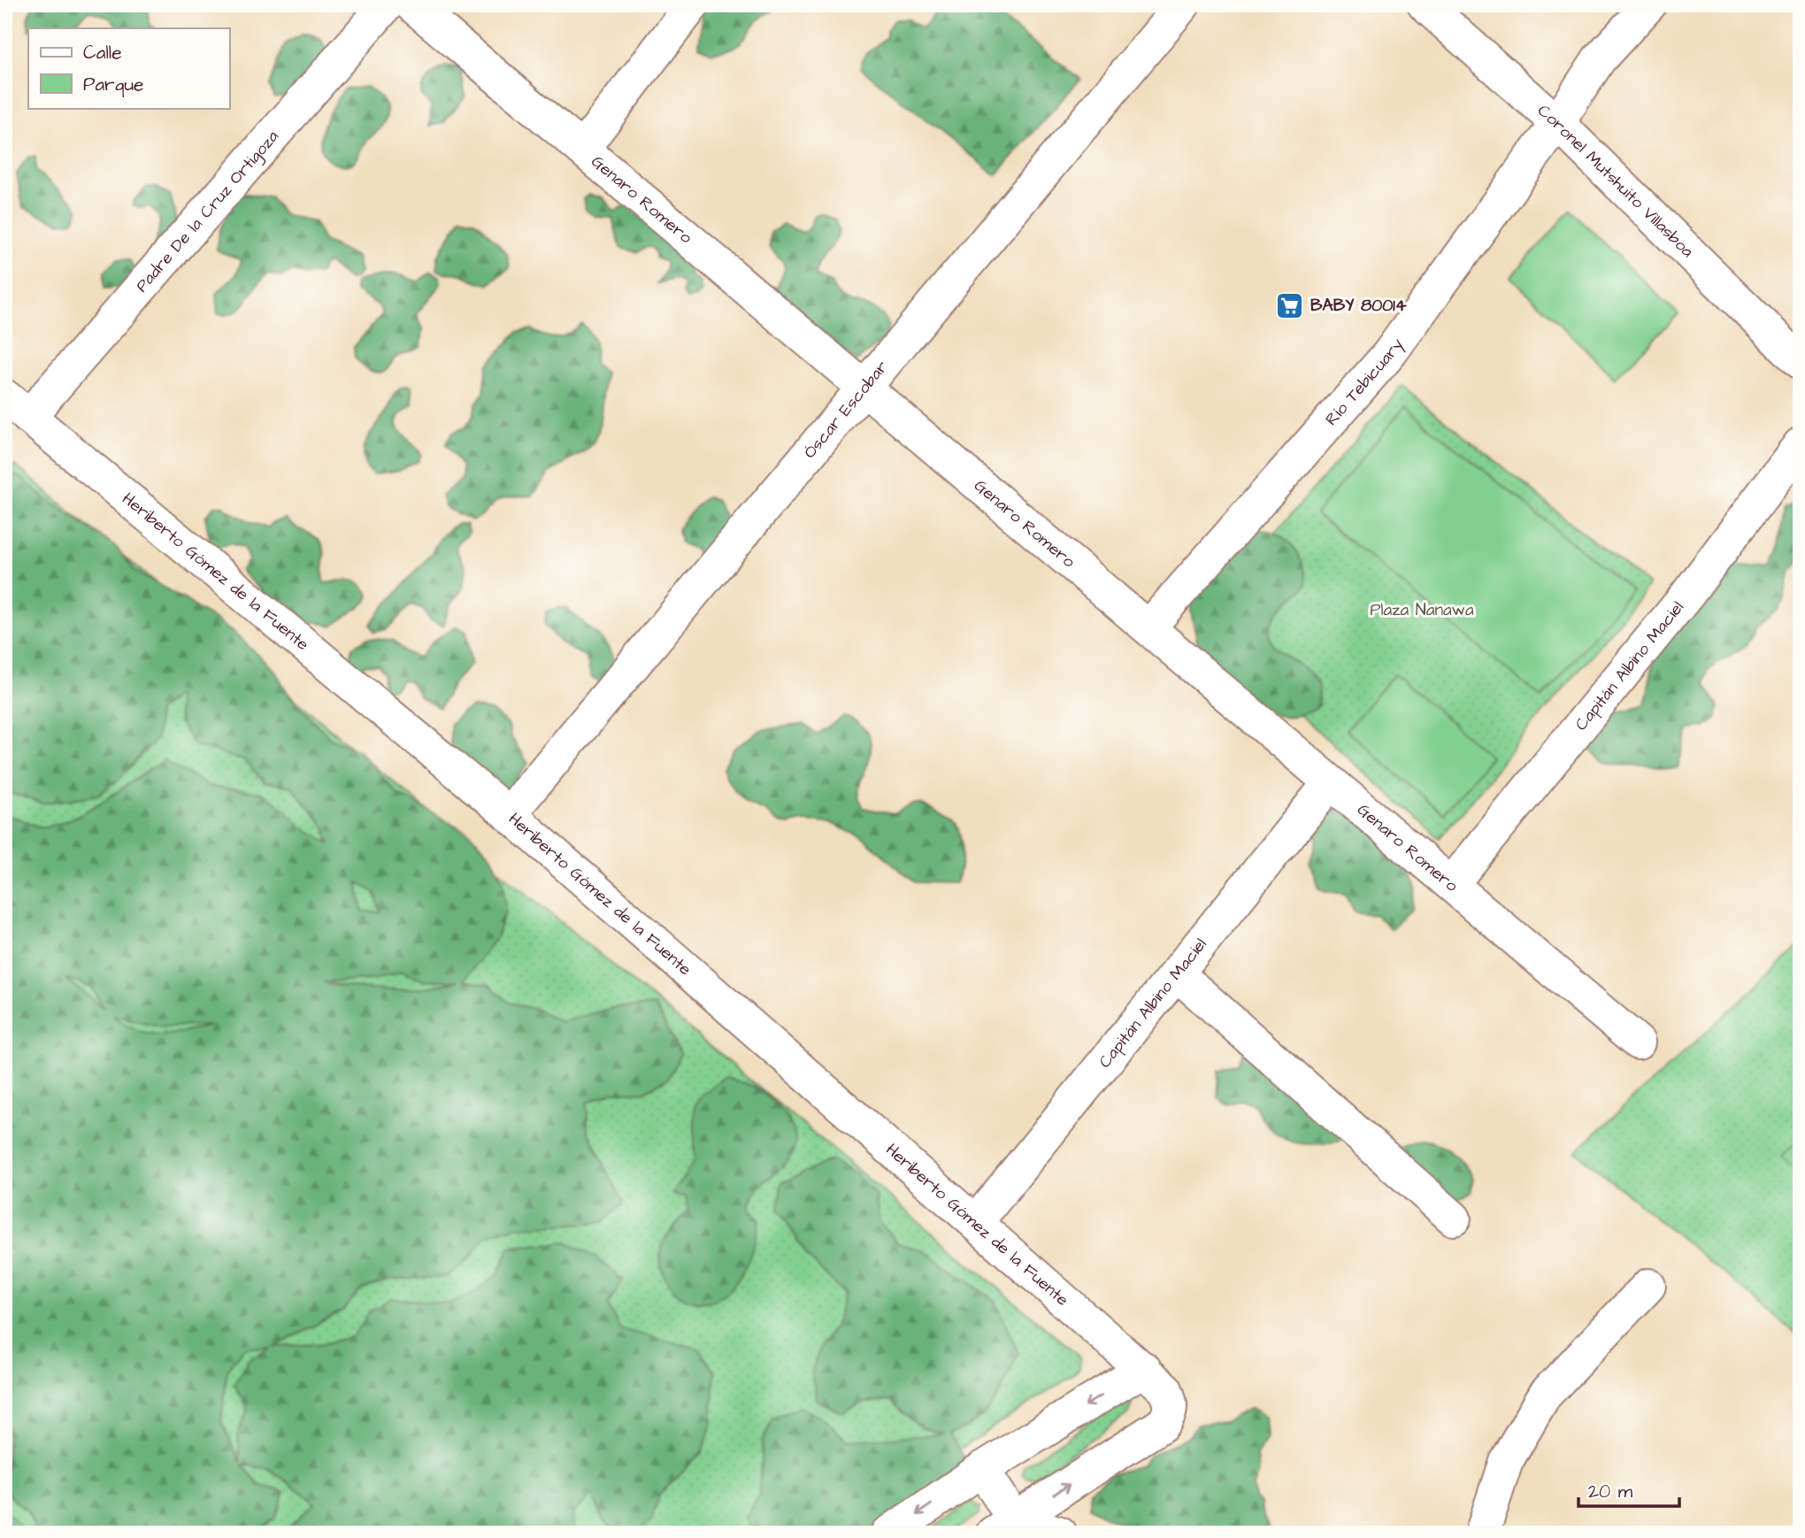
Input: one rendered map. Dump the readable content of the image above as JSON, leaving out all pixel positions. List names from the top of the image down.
{
  "streets": {
    "street": [
      "Coronel Mutshuito Villasboa",
      "Genaro Romero",
      "Padre De la Cruz Ortigoza",
      "Río Tebicuary",
      "Óscar Escobar",
      "Heriberto Gómez de la Fuente",
      "Capitán Albino Maciel"
    ]
  },
  "crossings": [
    ["Coronel Mutshuito Villasboa", "Río Tebicuary"],
    ["Genaro Romero", "Río Tebicuary"],
    ["Genaro Romero", "Óscar Escobar"],
    ["Genaro Romero", "Capitán Albino Maciel"],
    ["Padre De la Cruz Ortigoza", "Heriberto Gómez de la Fuente"],
    ["Óscar Escobar", "Heriberto Gómez de la Fuente"],
    ["Heriberto Gómez de la Fuente", "Capitán Albino Maciel"]
  ],
  "parks": ["Plaza Nanawa"],
  "places": {
    "supermarket": ["BABY 80014"]
  },
  "legend": ["Calle", "Parque"],
  "scale_bar": "20 m"
}
